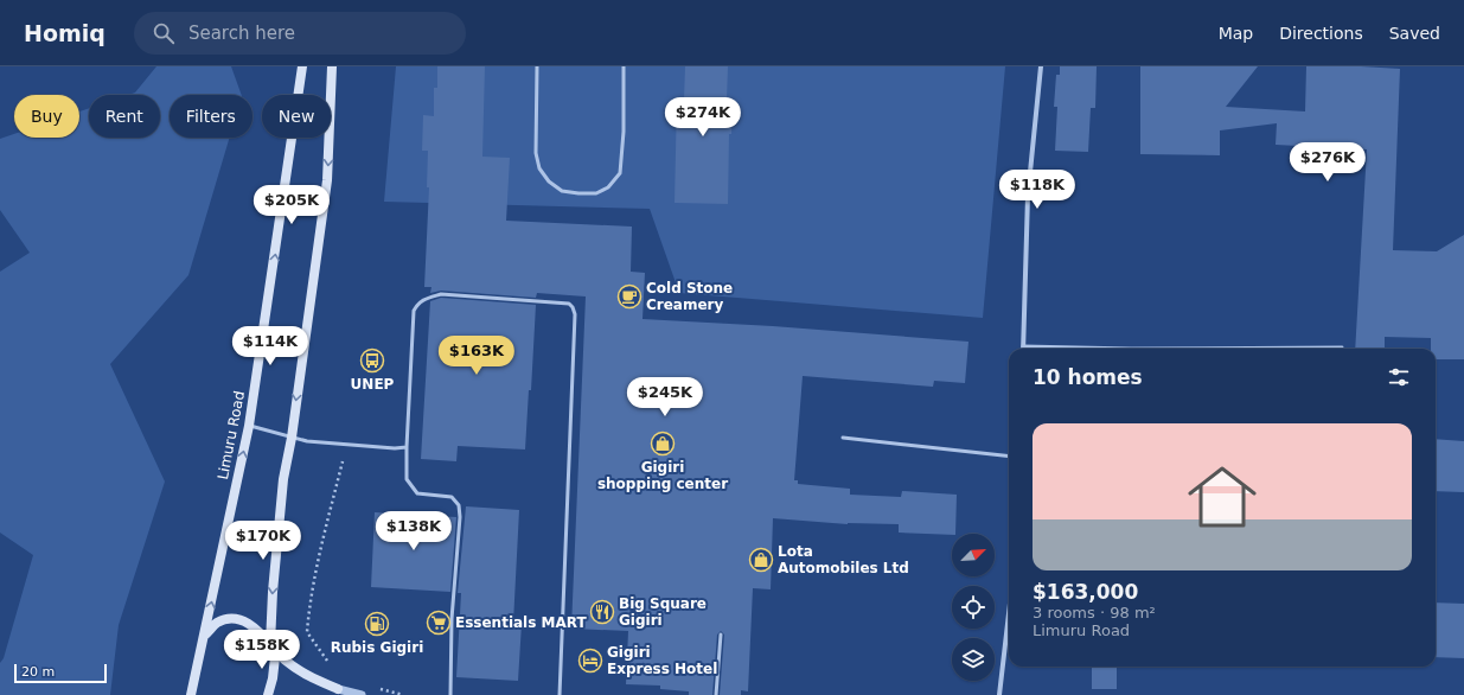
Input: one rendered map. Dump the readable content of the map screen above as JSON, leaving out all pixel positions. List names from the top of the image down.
{
  "streets": {
    "main road": ["Limuru Road"]
  },
  "places": {
    "cafe": ["Cold Stone Creamery"],
    "bus stop": ["UNEP"],
    "shop": ["Gigiri shopping center", "Lota Automobiles Ltd"],
    "restaurant": ["Big Square Gigiri"],
    "supermarket": ["Essentials MART"],
    "fuel station": ["Rubis Gigiri"],
    "hotel": ["Gigiri Express Hotel"]
  },
  "scale_bar": "20 m",
  "north": "top right",
  "page": {
    "header": "Homiq",
    "search": "Search here",
    "nav": ["Map", "Directions", "Saved"],
    "chip": [
      "Buy",
      "Rent",
      "Filters",
      "New"
    ],
    "price": [
      "$274K",
      "$276K",
      "$118K",
      "$205K",
      "$114K",
      "$163K",
      "$245K",
      "$138K",
      "$170K",
      "$158K"
    ],
    "heading": "10 homes",
    "list": [
      {
        "name": "$163,000",
        "note": "3 rooms · 98 m² · Limuru Road"
      }
    ],
    "scale": "20 m"
  }
}
